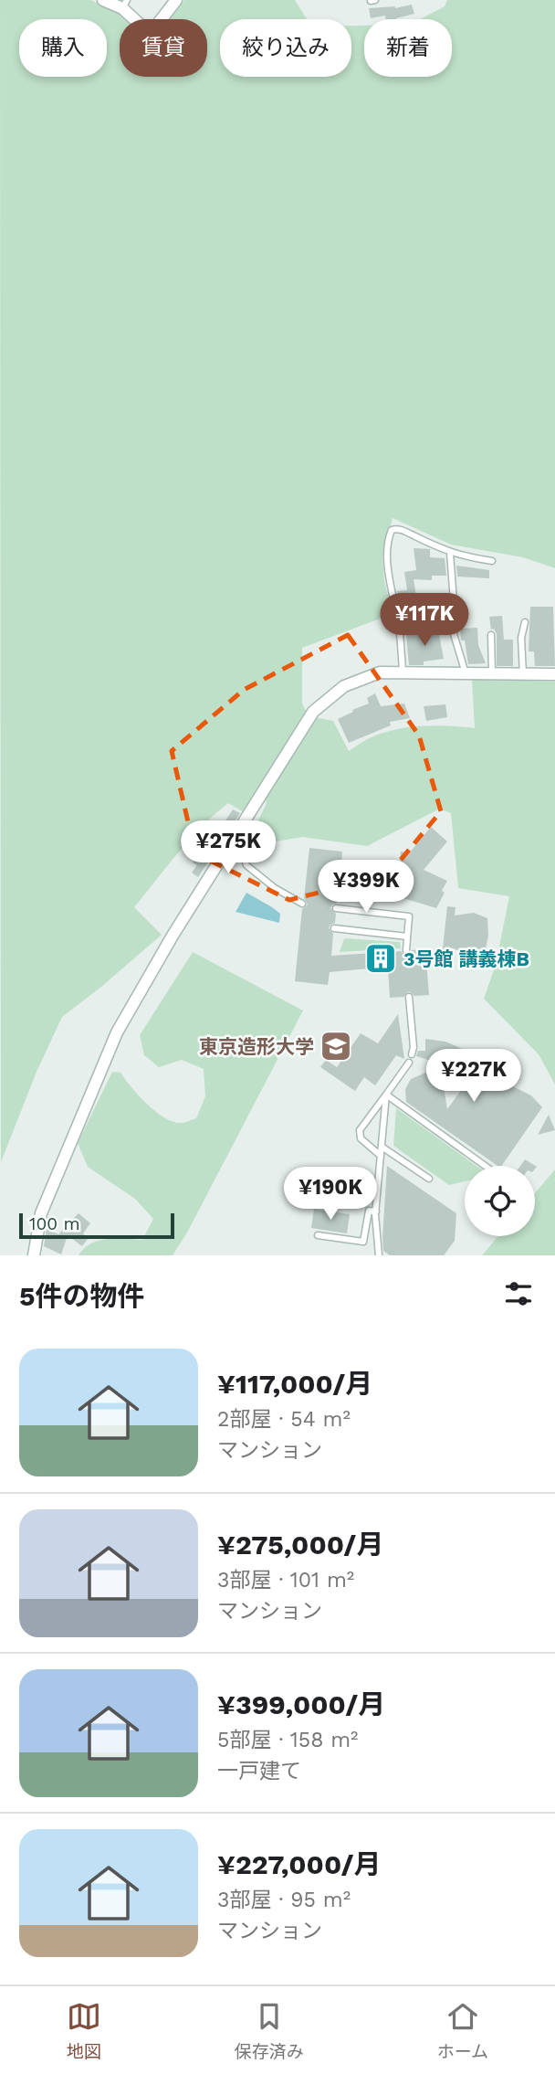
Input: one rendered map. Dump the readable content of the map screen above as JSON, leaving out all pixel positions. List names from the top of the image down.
{
  "places": {
    "building": ["3号館 講義棟B"],
    "school or university": ["東京造形大学"]
  },
  "scale_bar": "100 m",
  "page": {
    "chip": [
      "購入",
      "賃貸",
      "絞り込み",
      "新着"
    ],
    "price": [
      "¥117K",
      "¥275K",
      "¥399K",
      "¥227K",
      "¥190K"
    ],
    "scale": "100 m",
    "heading": "5件の物件",
    "list": [
      {
        "name": "¥117,000/月",
        "note": "2部屋 · 54 m² · マンション"
      },
      {
        "name": "¥275,000/月",
        "note": "3部屋 · 101 m² · マンション"
      },
      {
        "name": "¥399,000/月",
        "note": "5部屋 · 158 m² · 一戸建て"
      },
      {
        "name": "¥227,000/月",
        "note": "3部屋 · 95 m² · マンション"
      }
    ],
    "tabs": ["地図", "保存済み", "ホーム"]
  }
}
